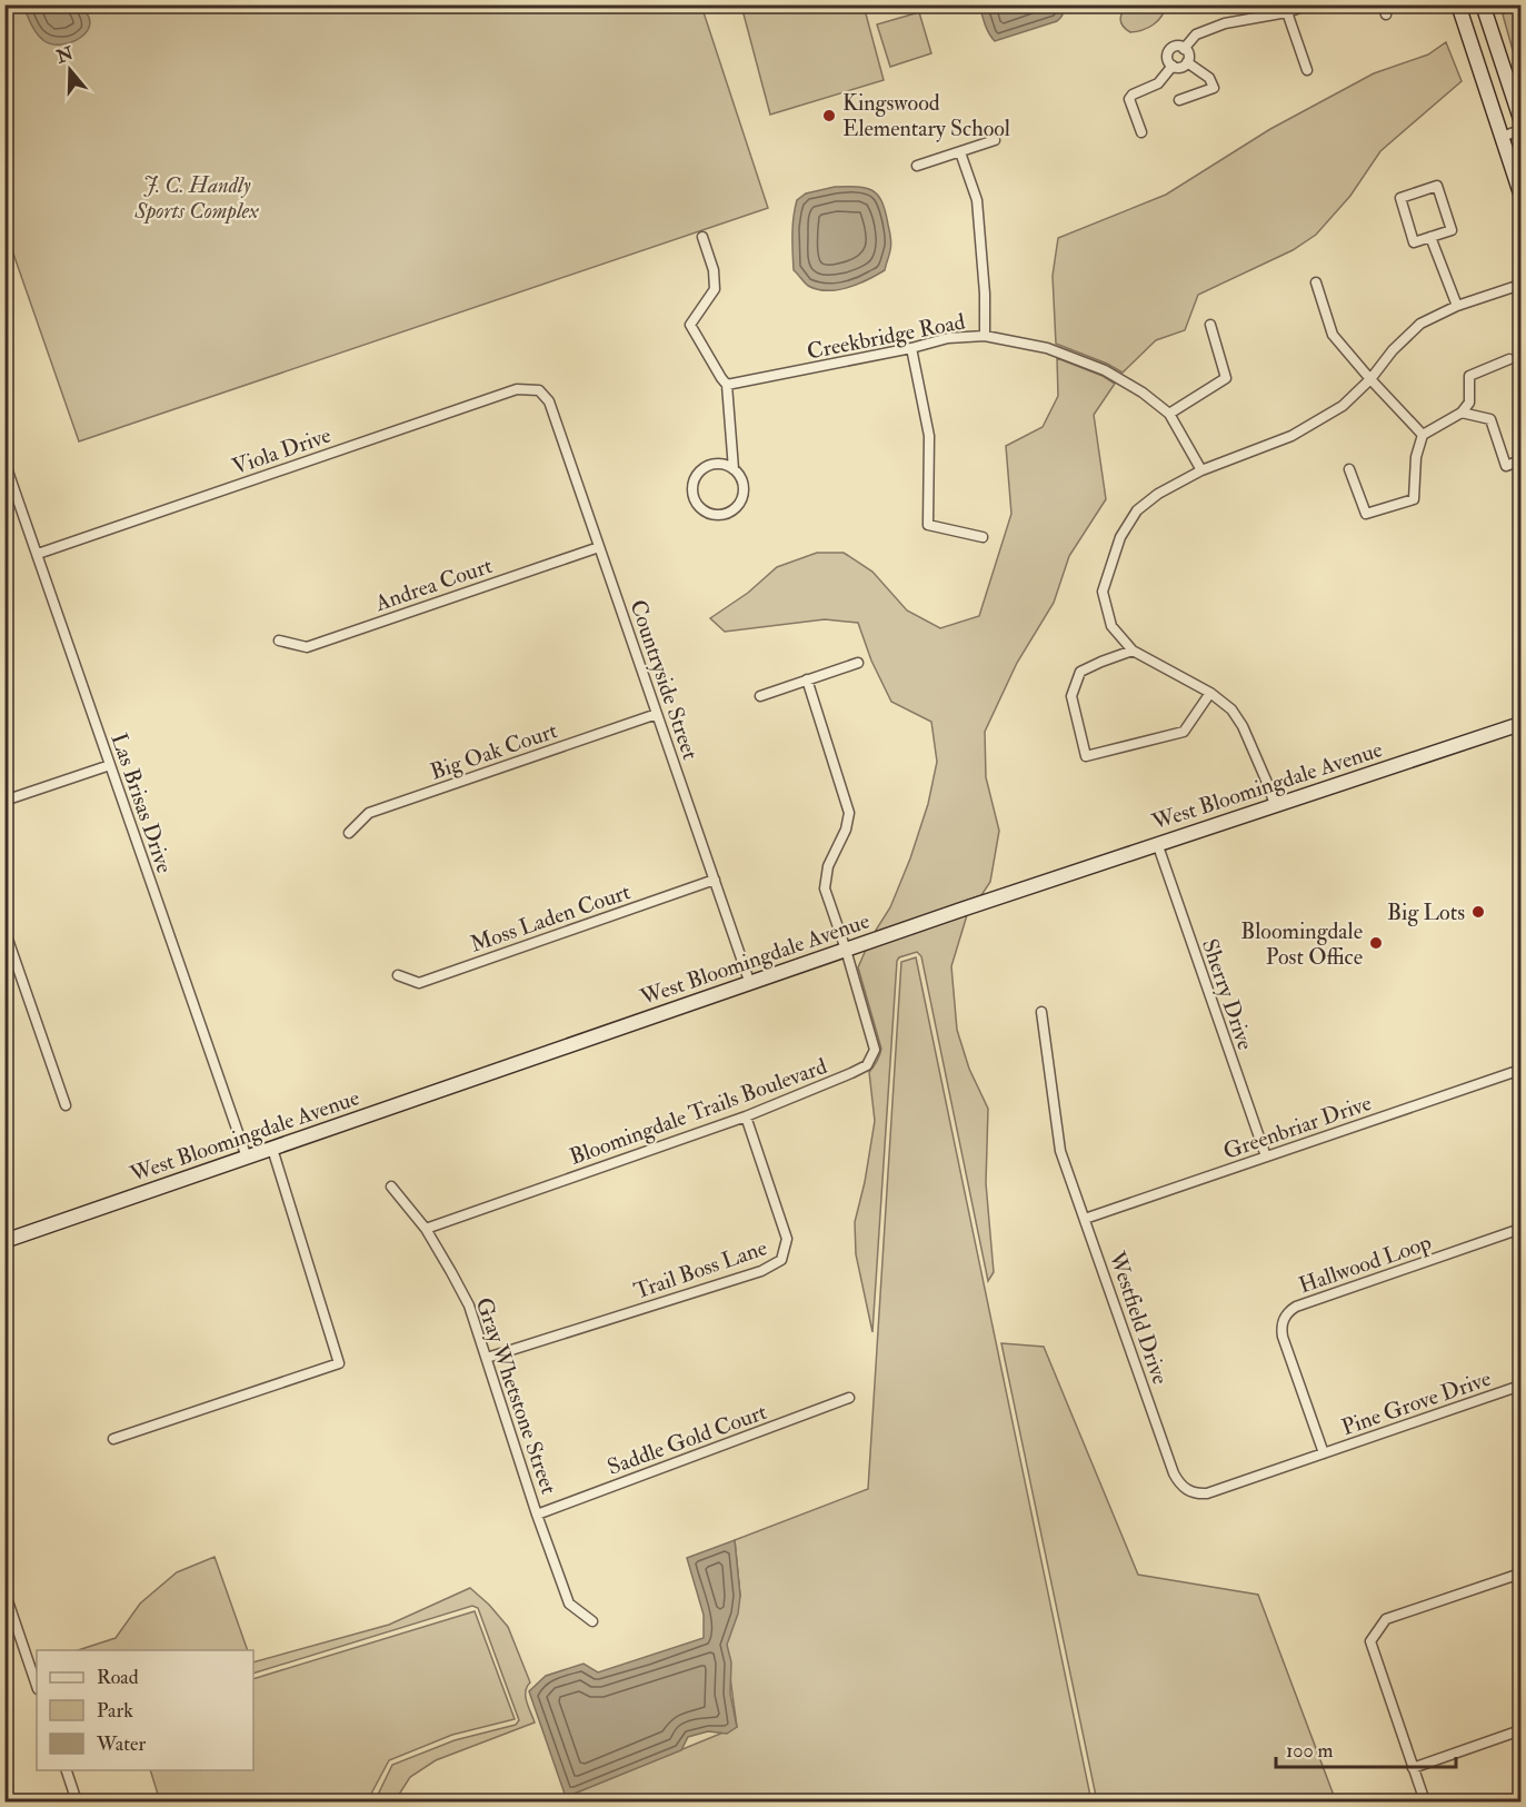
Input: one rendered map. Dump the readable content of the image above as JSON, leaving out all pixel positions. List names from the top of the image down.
{
  "streets": {
    "main road": ["West Bloomingdale Avenue"],
    "street": [
      "Creekbridge Road",
      "Viola Drive",
      "Andrea Court",
      "Countryside Street",
      "Big Oak Court",
      "Las Brisas Drive",
      "Moss Laden Court",
      "Sherry Drive",
      "Bloomingdale Trails Boulevard",
      "Greenbriar Drive",
      "Hallwood Loop",
      "Trail Boss Lane",
      "Westfield Drive",
      "Gray Whetstone Street",
      "Pine Grove Drive",
      "Saddle Gold Court"
    ]
  },
  "crossings": [
    ["Viola Drive", "Countryside Street"],
    ["Viola Drive", "Las Brisas Drive"],
    ["Andrea Court", "Countryside Street"],
    ["Countryside Street", "Big Oak Court"],
    ["Countryside Street", "West Bloomingdale Avenue"],
    ["Countryside Street", "Moss Laden Court"],
    ["West Bloomingdale Avenue", "Las Brisas Drive"],
    ["West Bloomingdale Avenue", "Sherry Drive"],
    ["West Bloomingdale Avenue", "Bloomingdale Trails Boulevard"],
    ["Sherry Drive", "Greenbriar Drive"],
    ["Bloomingdale Trails Boulevard", "Trail Boss Lane"],
    ["Bloomingdale Trails Boulevard", "Gray Whetstone Street"],
    ["Greenbriar Drive", "Westfield Drive"],
    ["Hallwood Loop", "Westfield Drive"],
    ["Hallwood Loop", "Pine Grove Drive"],
    ["Trail Boss Lane", "Gray Whetstone Street"],
    ["Westfield Drive", "Pine Grove Drive"],
    ["Gray Whetstone Street", "Saddle Gold Court"]
  ],
  "parks": ["J. C. Handly Sports Complex"],
  "places": ["Kingswood Elementary School", "Big Lots", "Bloomingdale Post Office"],
  "legend": ["Road", "Park", "Water"],
  "scale_bar": "100 m",
  "north": "top"
}
